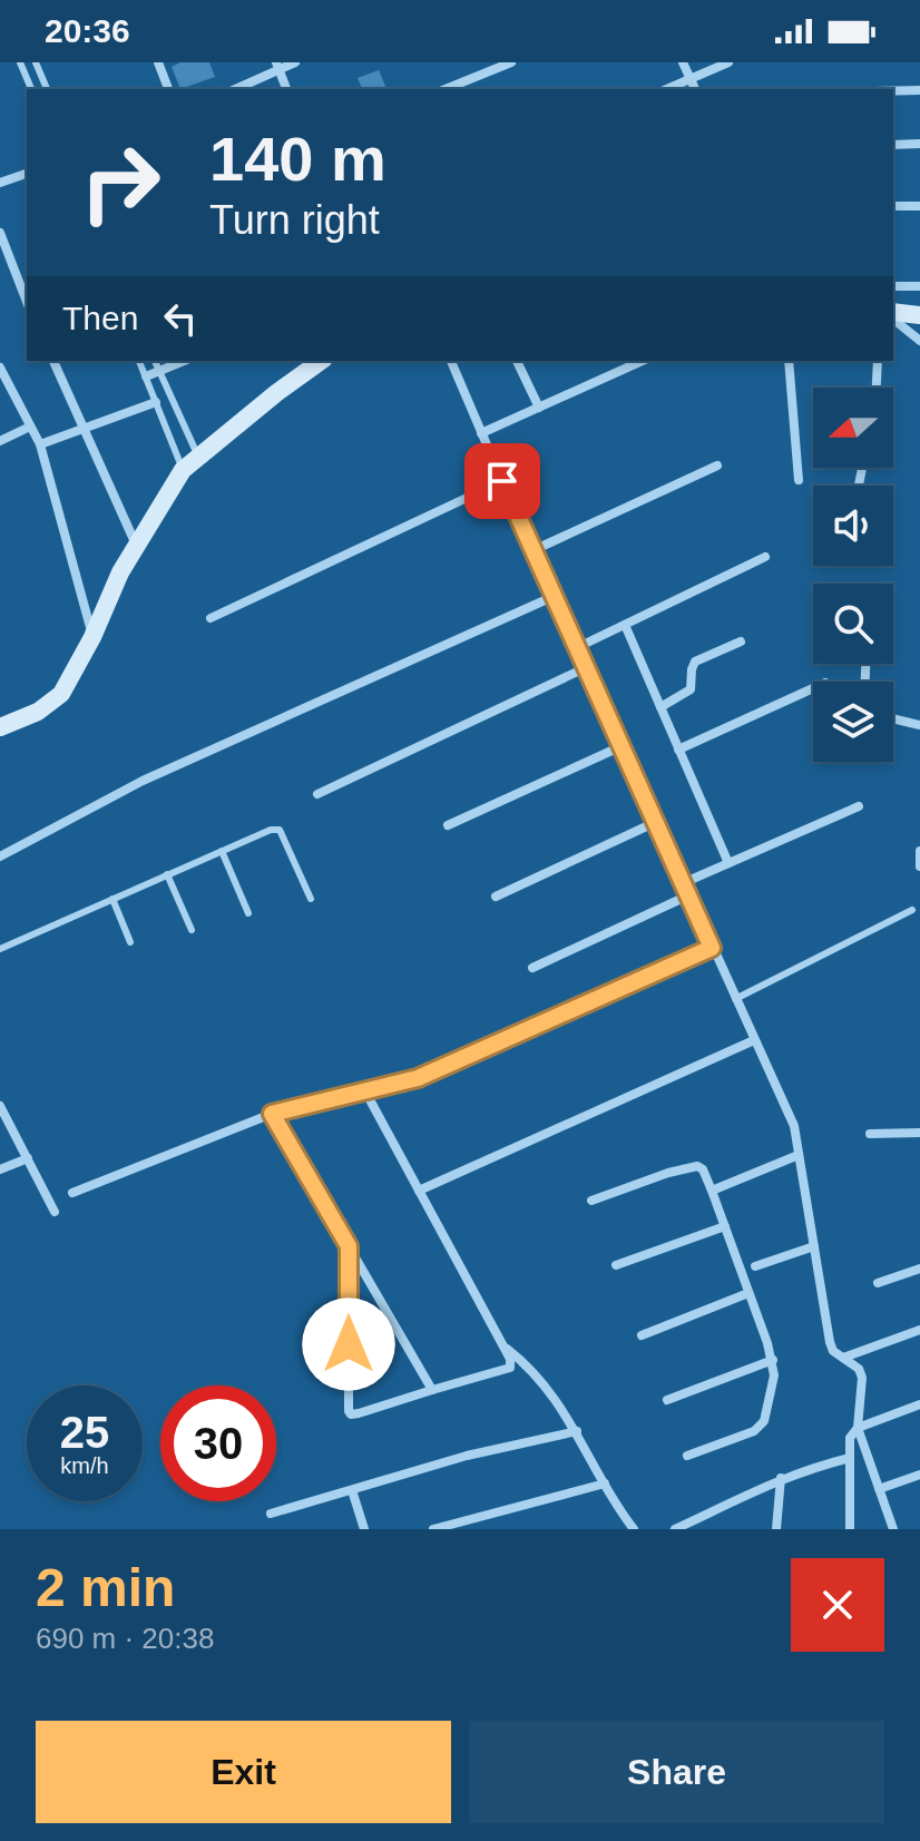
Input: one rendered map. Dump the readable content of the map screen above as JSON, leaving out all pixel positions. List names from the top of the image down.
{
  "north": "left",
  "page": {
    "status": "20:36",
    "turn": ["140 m", "Turn right"],
    "then": "Then",
    "speed": "25 km/h",
    "limit": "30",
    "heading": ["2 min", "690 m · 20:38"],
    "buttons": ["Exit", "Share"]
  }
}
